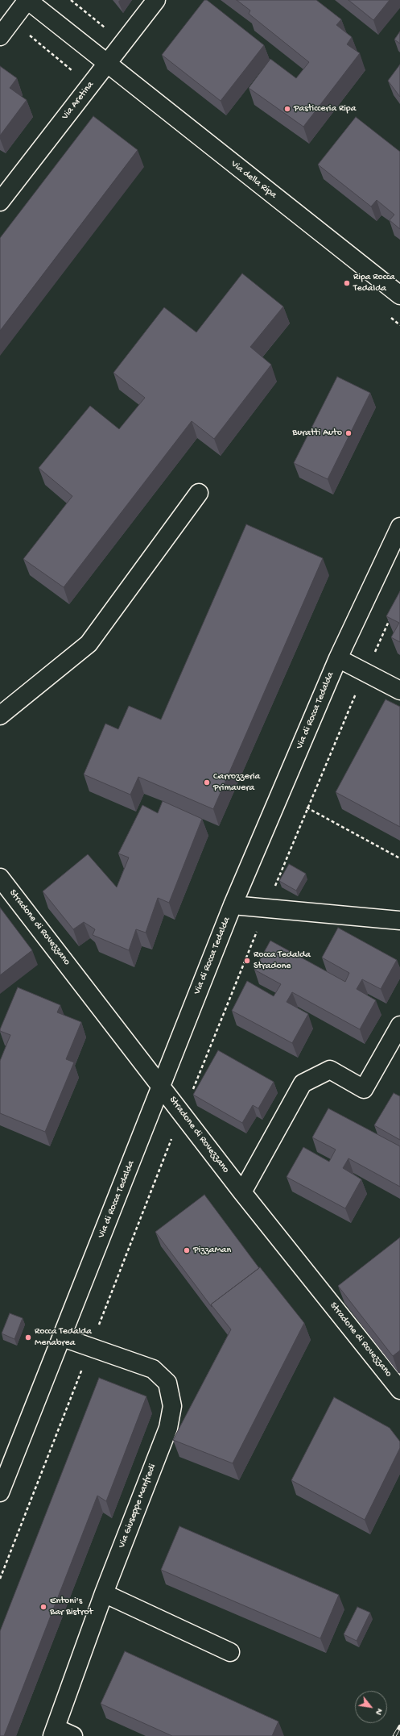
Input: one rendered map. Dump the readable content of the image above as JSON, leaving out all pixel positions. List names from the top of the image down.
{
  "streets": {
    "street": [
      "Via Aretina",
      "Via della Ripa",
      "Via di Rocca Tedalda",
      "Stradone di Rovezzano",
      "Via Giuseppe Manfredi"
    ]
  },
  "crossings": [
    ["Via Aretina", "Via della Ripa"],
    ["Via di Rocca Tedalda", "Stradone di Rovezzano"],
    ["Via di Rocca Tedalda", "Via Giuseppe Manfredi"]
  ],
  "places": [
    "Pasticceria Ripa",
    "Ripa Rocca Tedalda",
    "Buratti Auto",
    "Carrozzeria Primavera",
    "Rocca Tedalda Stradone",
    "PizzaMan",
    "Rocca Tedalda Menabrea",
    "Entoni's Bar Bistrot"
  ],
  "north": "bottom right"
}
